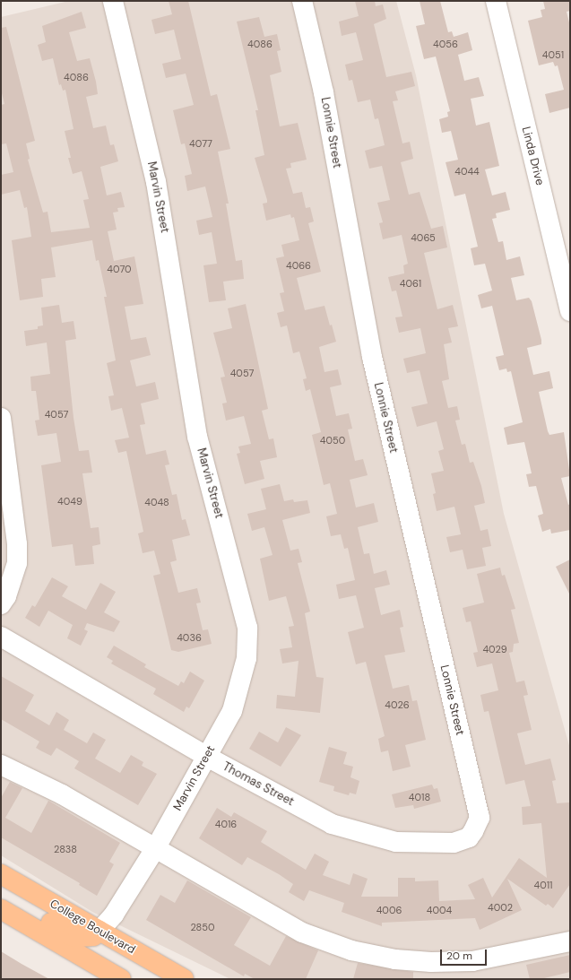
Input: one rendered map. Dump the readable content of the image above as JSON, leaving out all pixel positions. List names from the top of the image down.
{
  "streets": {
    "main road": ["College Boulevard"],
    "street": [
      "Lonnie Street",
      "Linda Drive",
      "Marvin Street",
      "Thomas Street"
    ]
  },
  "crossings": [
    ["Lonnie Street", "Thomas Street"],
    ["Marvin Street", "Thomas Street"],
    ["Marvin Street", "College Boulevard"]
  ],
  "house_numbers": [
    "4086",
    "4056",
    "4051",
    "4086",
    "4077",
    "4044",
    "4065",
    "4066",
    "4070",
    "4061",
    "4057",
    "4057",
    "4050",
    "4049",
    "4048",
    "4036",
    "4029",
    "4026",
    "4018",
    "4016",
    "2838",
    "4011",
    "4002",
    "4006",
    "4004",
    "2850"
  ],
  "scale_bar": "20 m"
}
